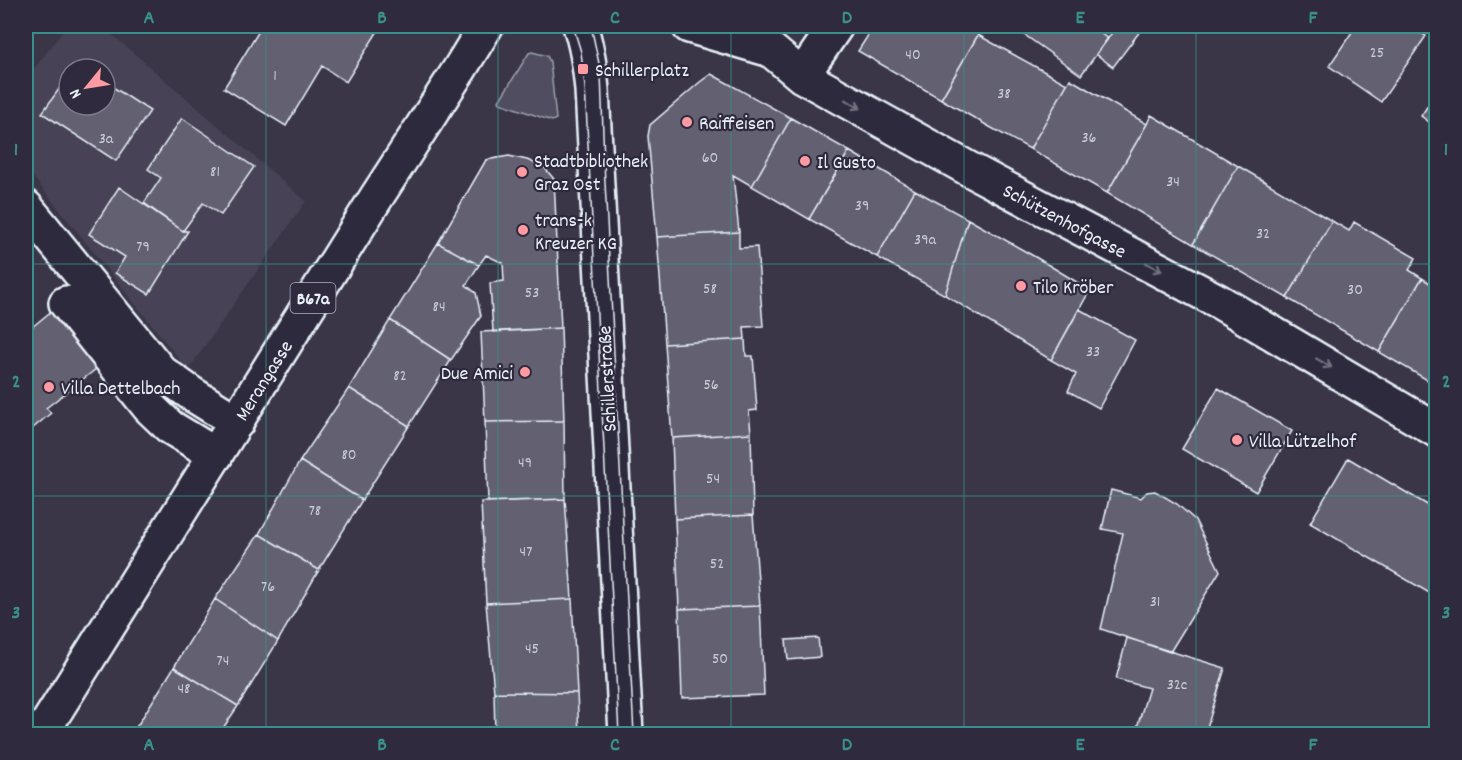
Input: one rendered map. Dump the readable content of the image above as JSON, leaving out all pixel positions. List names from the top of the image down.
{
  "streets": {
    "main road": [
      "Schützenhofgasse",
      "B67a",
      "Schillerstraße",
      "Merangasse"
    ]
  },
  "one_way": ["Schützenhofgasse"],
  "places": {
    "transit": ["Schillerplatz"],
    "other": [
      "Raiffeisen",
      "Il Gusto",
      "Stadtbibliothek Graz Ost",
      "trans-k Kreuzer KG",
      "Tilo Kröber",
      "Due Amici",
      "Villa Dettelbach",
      "Villa Lützelhof"
    ]
  },
  "house_numbers": [
    "25",
    "40",
    "1",
    "38",
    "36",
    "3a",
    "60",
    "81",
    "34",
    "39",
    "32",
    "39a",
    "79",
    "58",
    "30",
    "53",
    "84",
    "33",
    "82",
    "56",
    "80",
    "49",
    "54",
    "78",
    "47",
    "52",
    "76",
    "31",
    "45",
    "50",
    "74",
    "32c",
    "48"
  ],
  "north": "bottom left",
  "grid": {
    "columns": [
      "A",
      "B",
      "C",
      "D",
      "E",
      "F"
    ],
    "rows": ["1", "2", "3"]
  }
}
